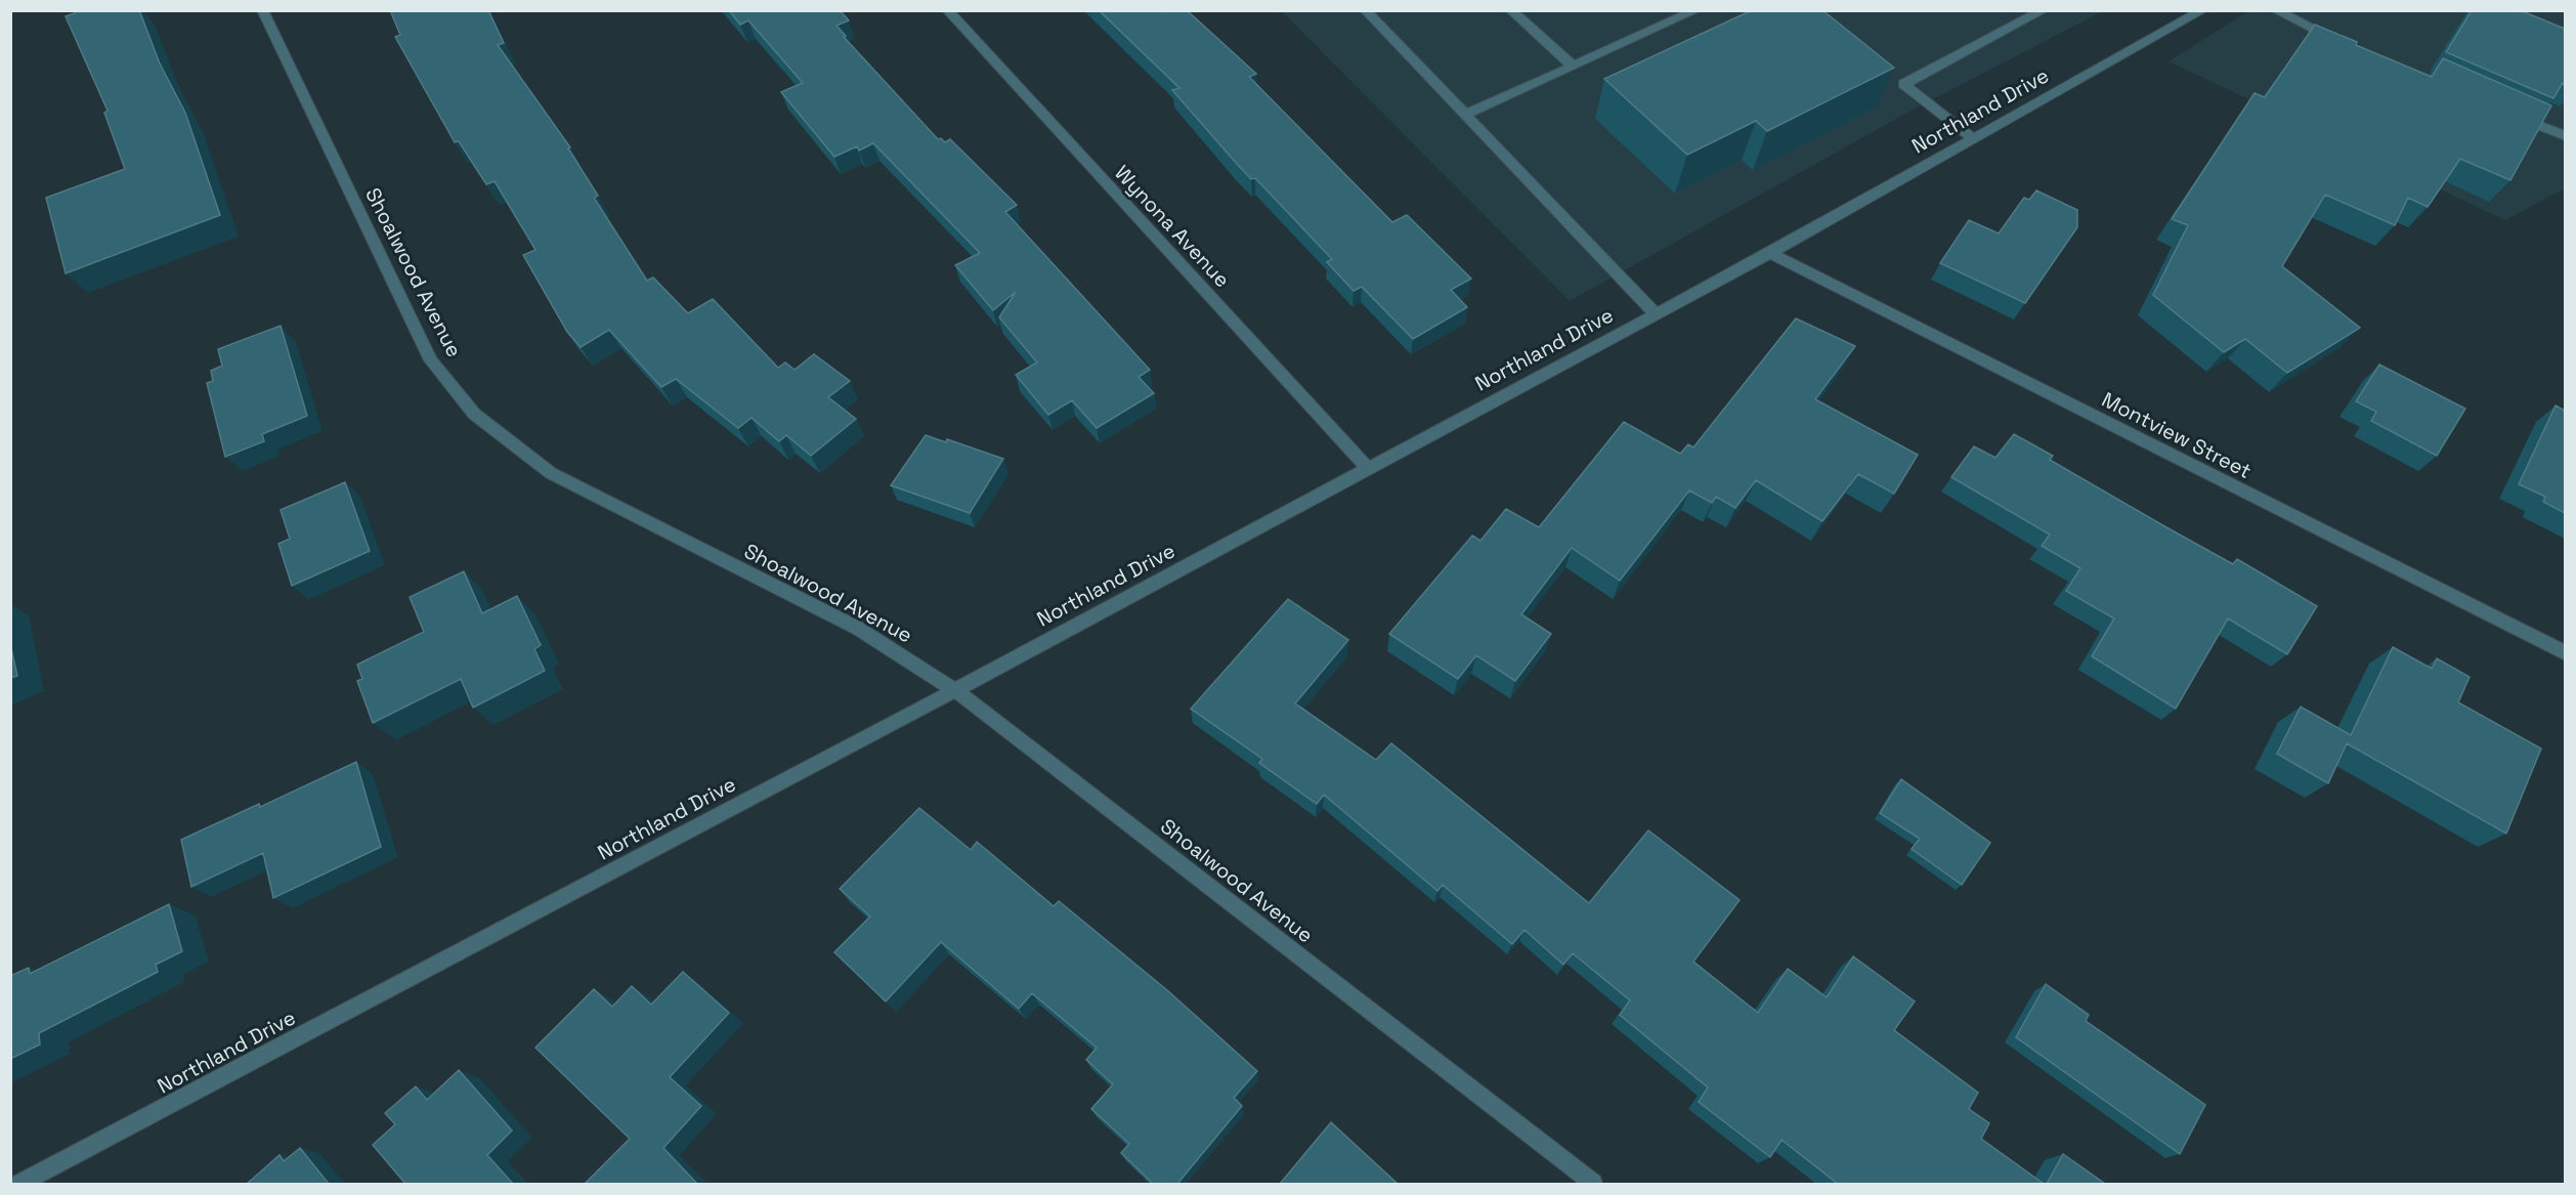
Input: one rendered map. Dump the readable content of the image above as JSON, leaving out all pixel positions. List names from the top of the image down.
{
  "streets": {
    "street": [
      "Northland Drive",
      "Wynona Avenue",
      "Shoalwood Avenue",
      "Montview Street"
    ]
  },
  "crossings": [
    ["Northland Drive", "Wynona Avenue"],
    ["Northland Drive", "Shoalwood Avenue"],
    ["Northland Drive", "Montview Street"]
  ]
}
